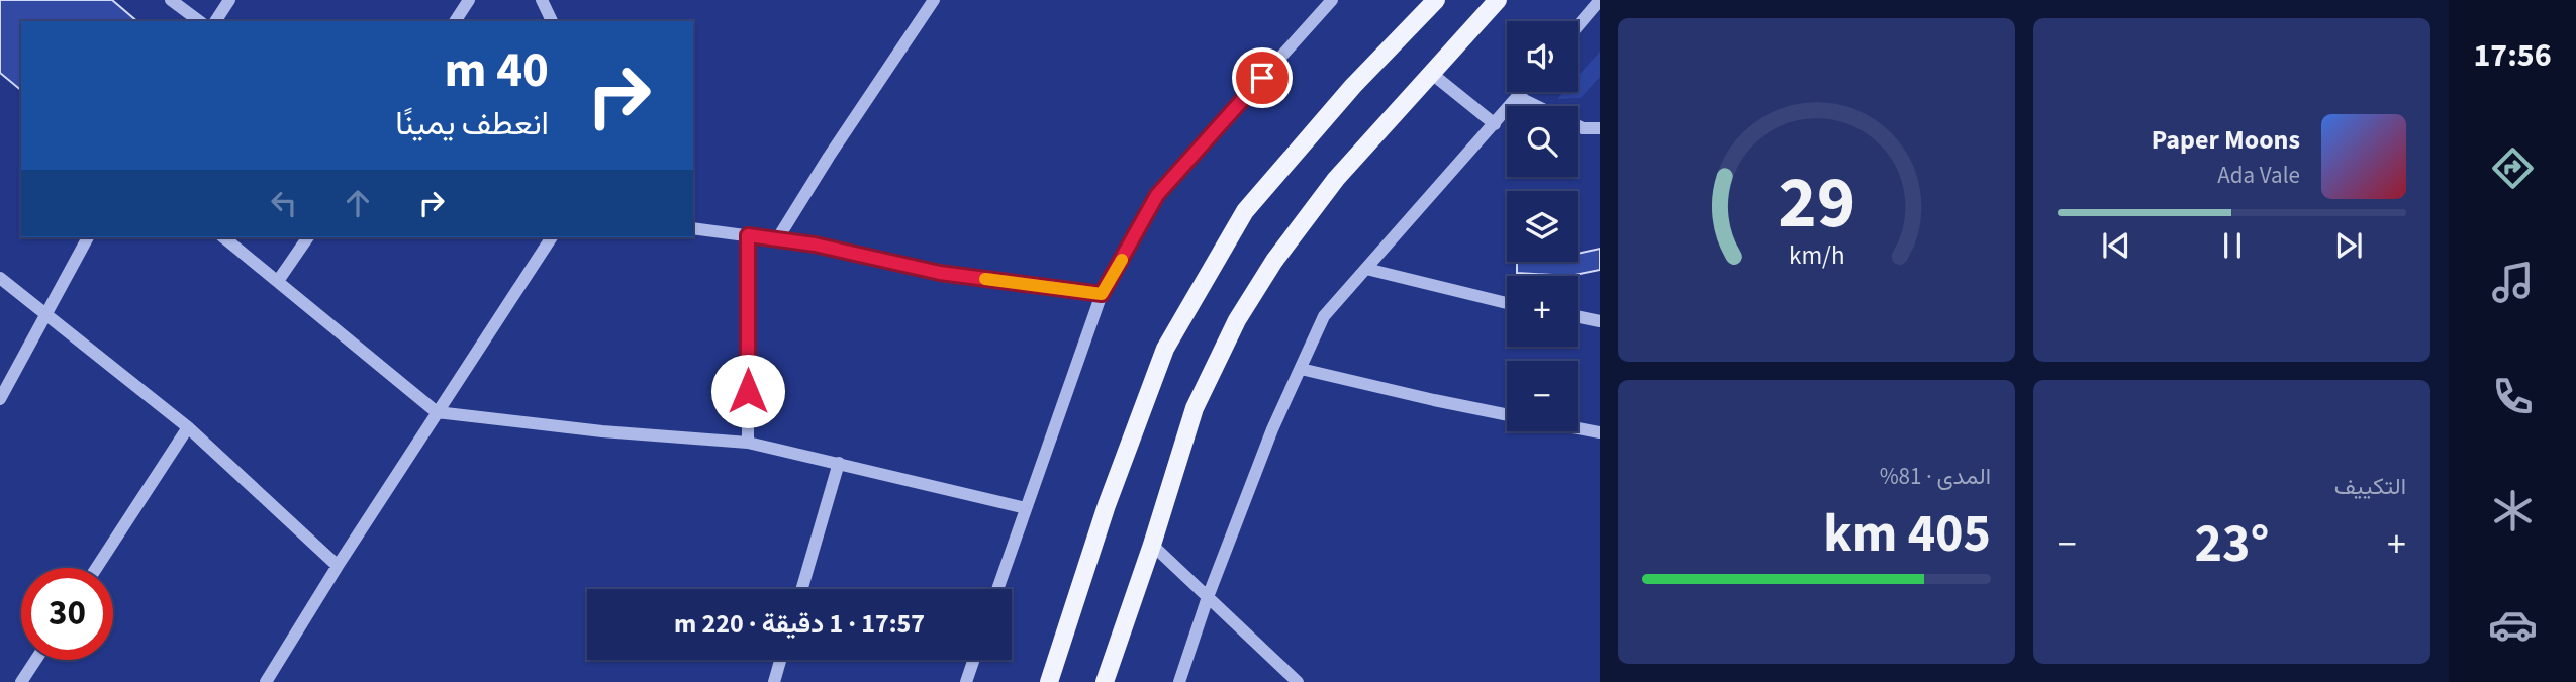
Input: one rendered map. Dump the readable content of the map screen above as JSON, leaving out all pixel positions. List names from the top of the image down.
{
  "page": {
    "tabs": "17:56",
    "map_buttons": ["+", "−"],
    "turn": ["40 m", "انعطف يمينًا"],
    "song": ["Paper Moons", "Ada Vale"],
    "tile": [
      "التكييف",
      ["المدى · 81%", "405 km"]
    ],
    "heat": ["−", "23°", "+"],
    "limit": "30",
    "trip": "17:57 · 1 دقيقة · 220 m",
    "gauge": ["29", "km/h"]
  }
}
